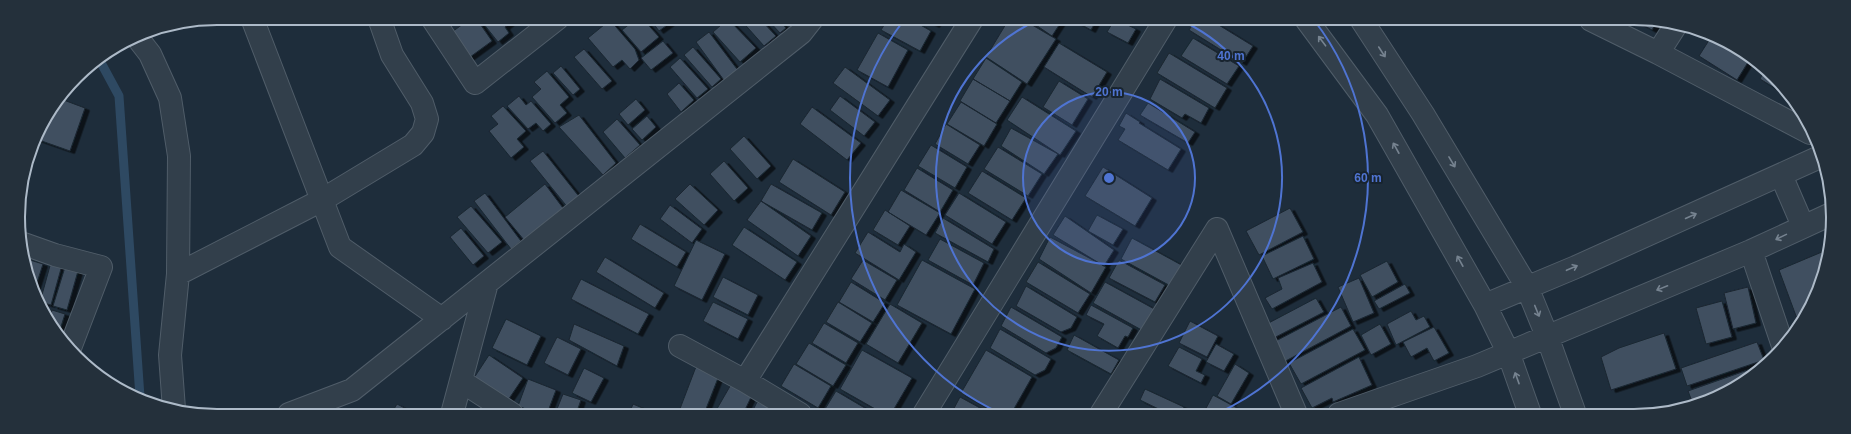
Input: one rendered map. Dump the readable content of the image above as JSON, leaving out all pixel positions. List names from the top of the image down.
{
  "rings": ["40 m", "20 m", "60 m"]
}
